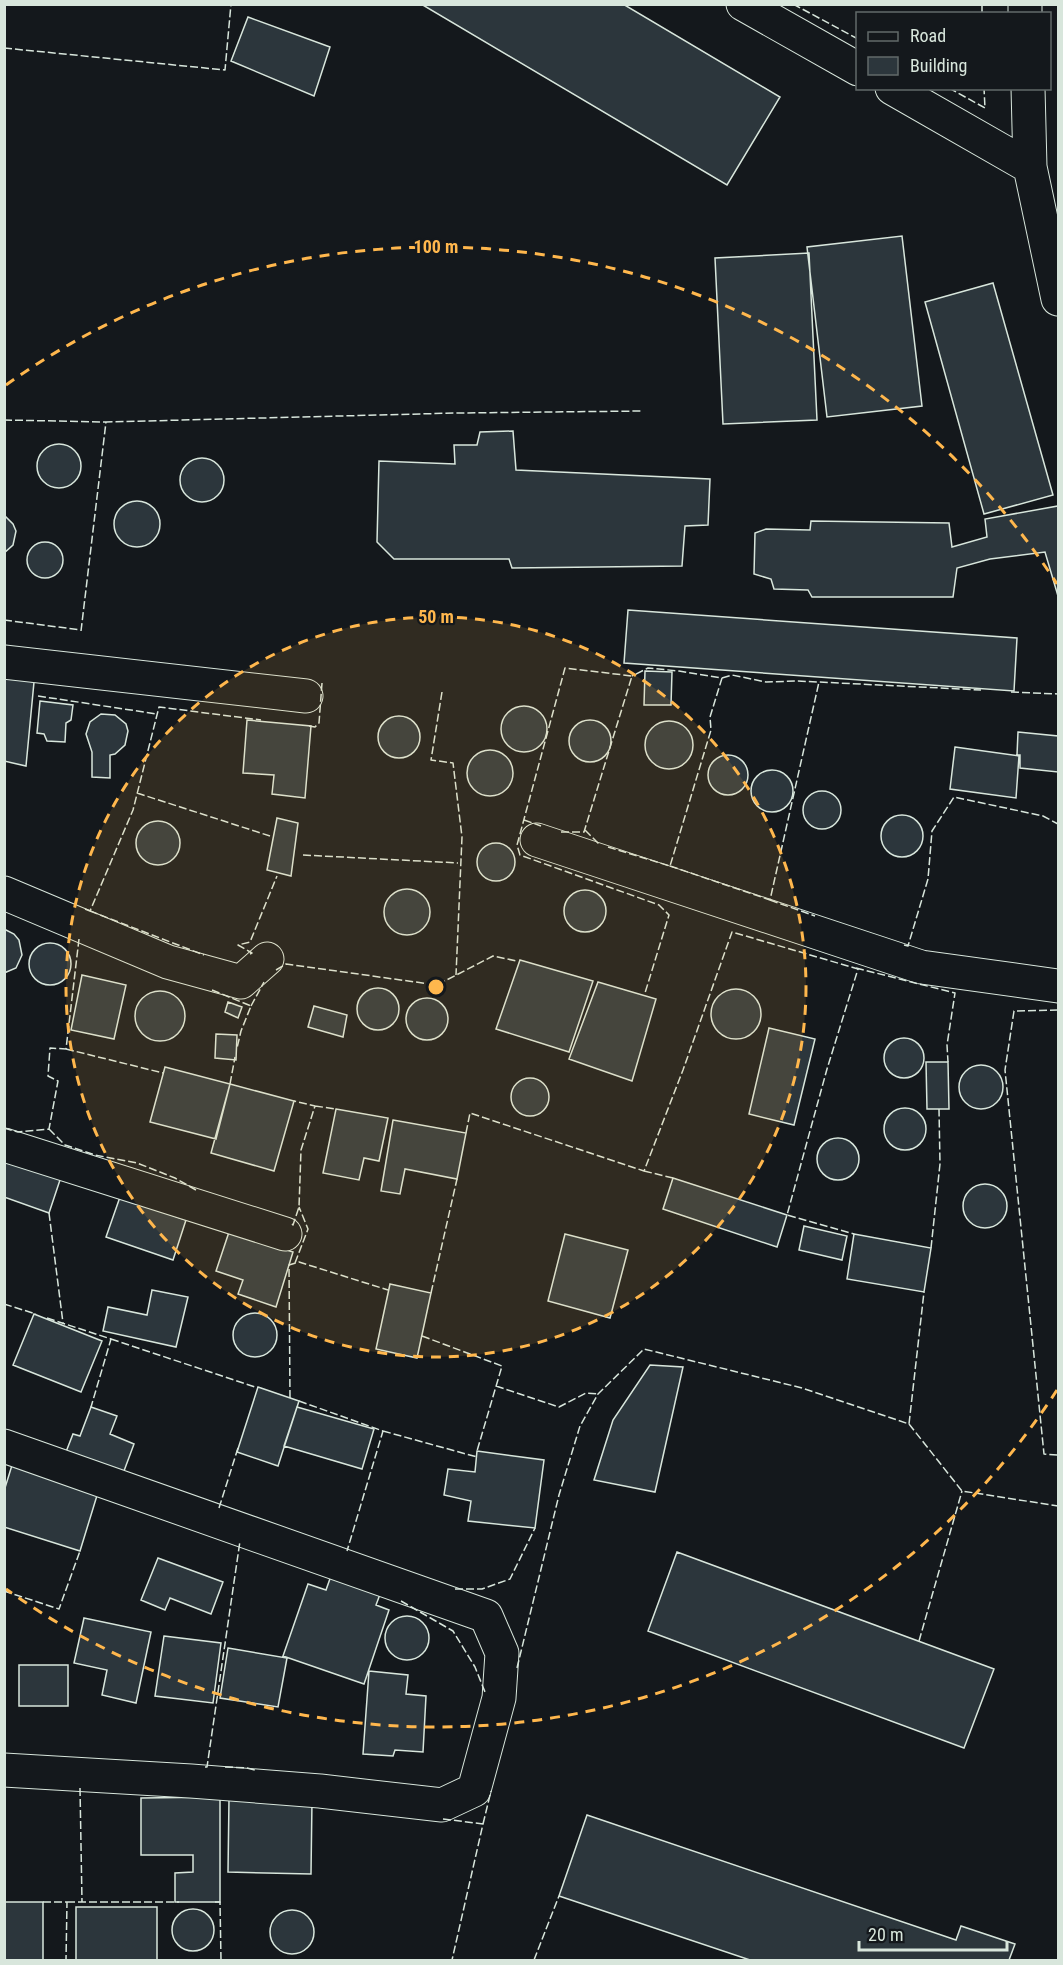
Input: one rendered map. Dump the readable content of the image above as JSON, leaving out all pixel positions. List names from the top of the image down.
{
  "legend": ["Road", "Building"],
  "scale_bar": "20 m",
  "rings": ["100 m", "50 m"]
}
